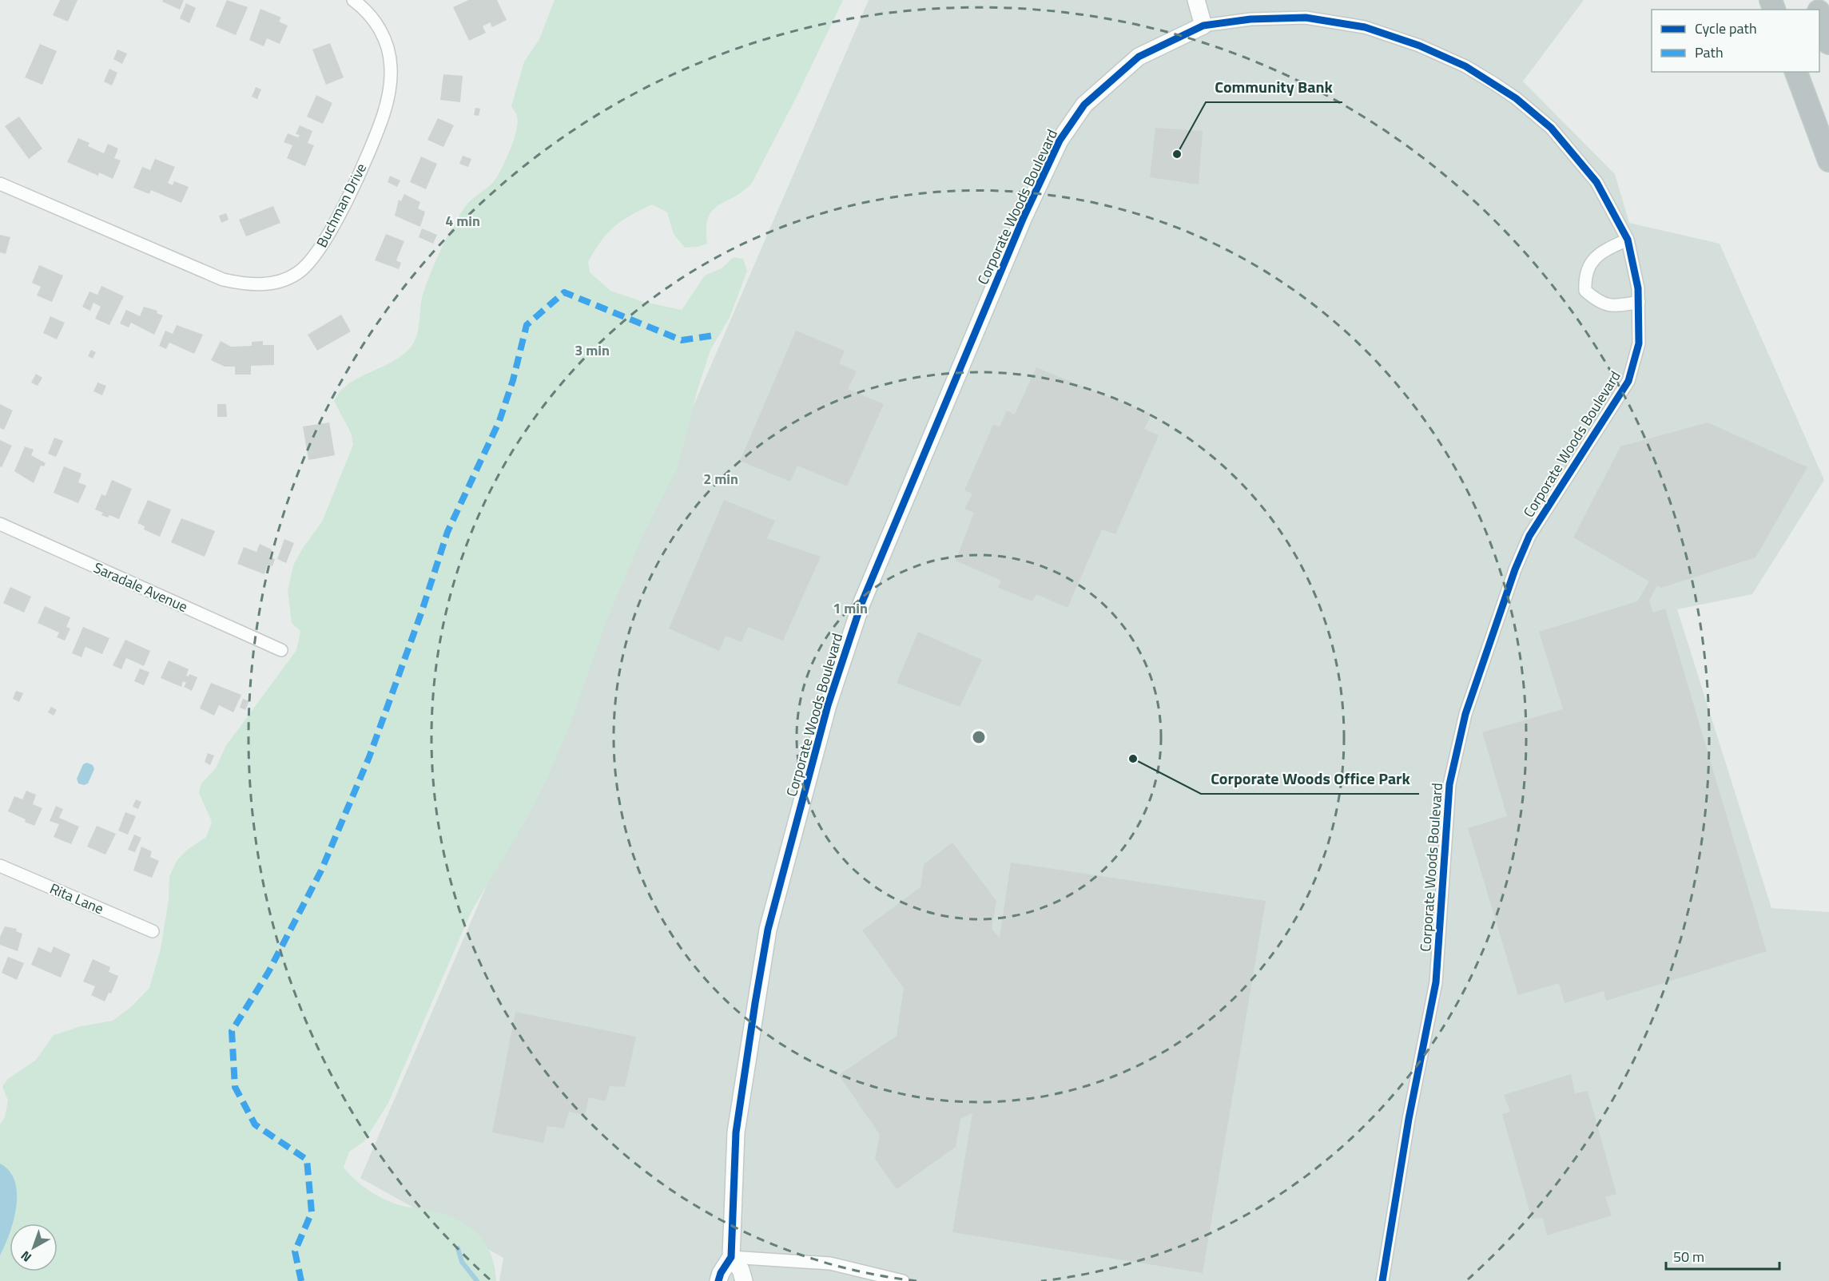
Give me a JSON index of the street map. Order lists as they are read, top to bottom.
{
  "streets": {
    "street": [
      "Buchman Drive",
      "Corporate Woods Boulevard",
      "Saradale Avenue",
      "Rita Lane"
    ]
  },
  "places": ["Community Bank", "Corporate Woods Office Park"],
  "legend": ["Cycle path", "Path"],
  "scale_bar": "50 m",
  "north": "bottom left",
  "rings": [
    "4 min",
    "3 min",
    "2 min",
    "1 min"
  ]
}
